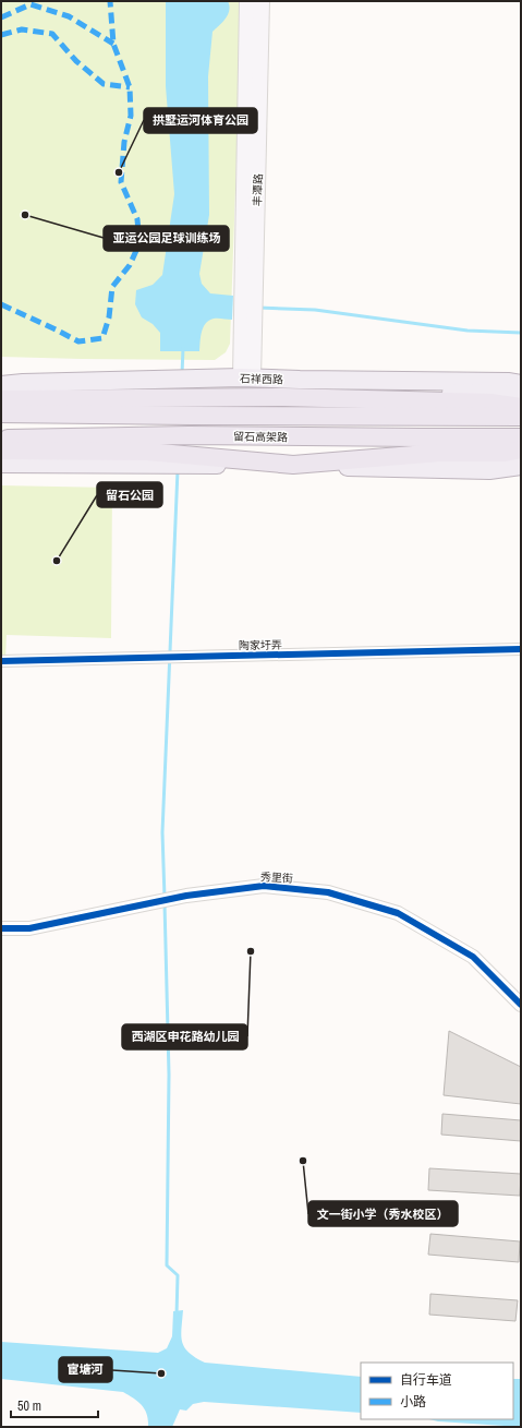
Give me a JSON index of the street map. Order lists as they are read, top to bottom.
{
  "streets": {
    "highway": ["留石高架路"],
    "main road": ["丰潭路", "石祥西路"],
    "street": ["陶家圩弄", "秀里街"]
  },
  "crossings": [
    ["丰潭路", "石祥西路"]
  ],
  "places": [
    "拱墅运河体育公园",
    "亚运公园足球训练场",
    "留石公园",
    "西湖区申花路幼儿园",
    "文一街小学（秀水校区）",
    "宦塘河"
  ],
  "legend": ["自行车道", "小路"],
  "scale_bar": "50 m"
}
